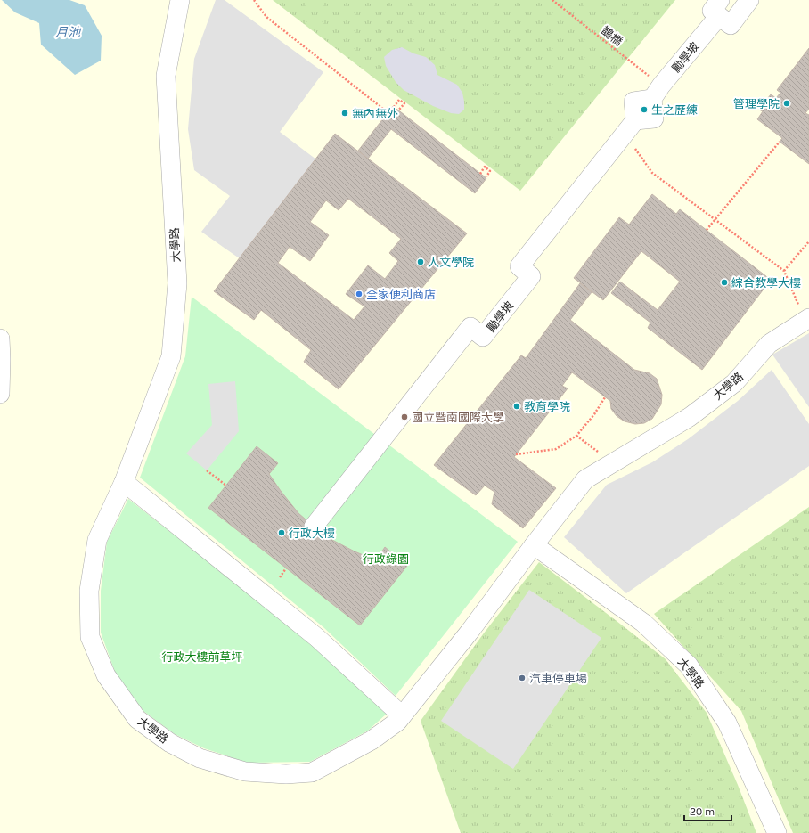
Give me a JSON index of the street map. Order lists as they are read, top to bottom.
{
  "streets": {
    "street": ["勵學坡", "大學路"],
    "path": ["鵲橋"]
  },
  "crossings": [
    ["鵲橋", "勵學坡"]
  ],
  "water": ["月池"],
  "parks": ["行政綠園", "行政大樓前草坪"],
  "places": [
    "管理學院",
    "生之歷練",
    "無內無外",
    "人文學院",
    "綜合教學大樓",
    "全家便利商店",
    "教育學院",
    "國立暨南國際大學",
    "行政大樓",
    "汽車停車場"
  ],
  "scale_bar": "20 m"
}
